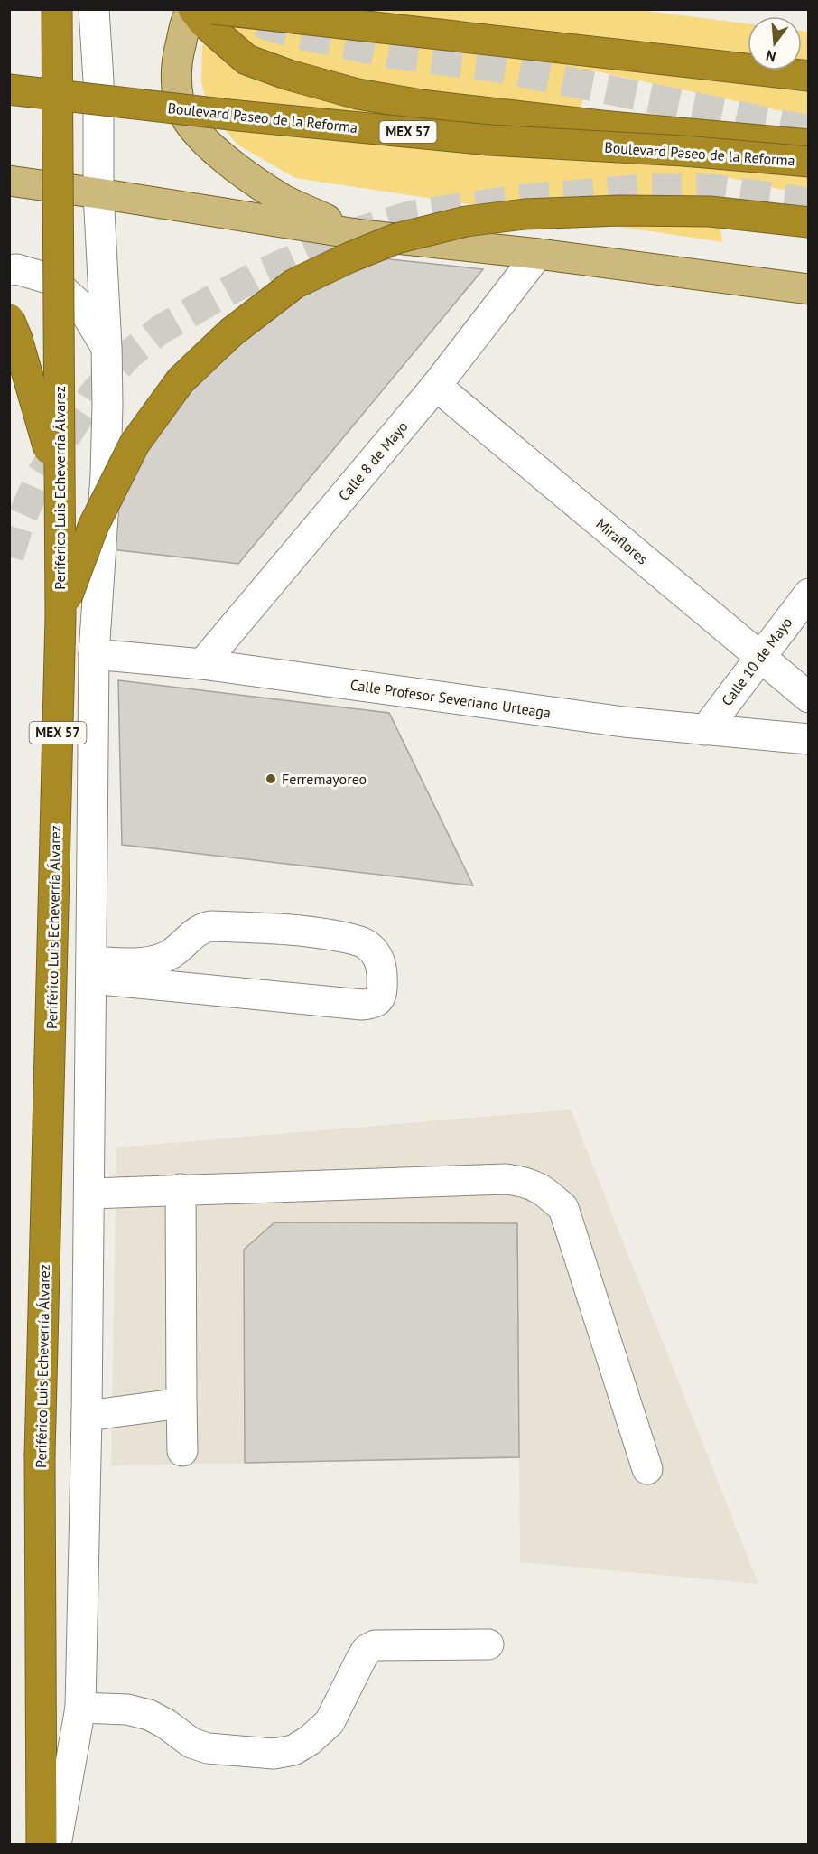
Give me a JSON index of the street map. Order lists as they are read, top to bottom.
{
  "streets": {
    "highway": ["Boulevard Paseo de la Reforma", "MEX 57", "Periférico Luis Echeverría Álvarez"],
    "street": [
      "Calle 8 de Mayo",
      "Miraflores",
      "Calle 10 de Mayo",
      "Calle Profesor Severiano Urteaga"
    ]
  },
  "crossings": [
    ["Calle 8 de Mayo", "Miraflores"],
    ["Calle 8 de Mayo", "Calle Profesor Severiano Urteaga"],
    ["Miraflores", "Calle 10 de Mayo"],
    ["Calle 10 de Mayo", "Calle Profesor Severiano Urteaga"]
  ],
  "places": ["Ferremayoreo"],
  "north": "bottom"
}
